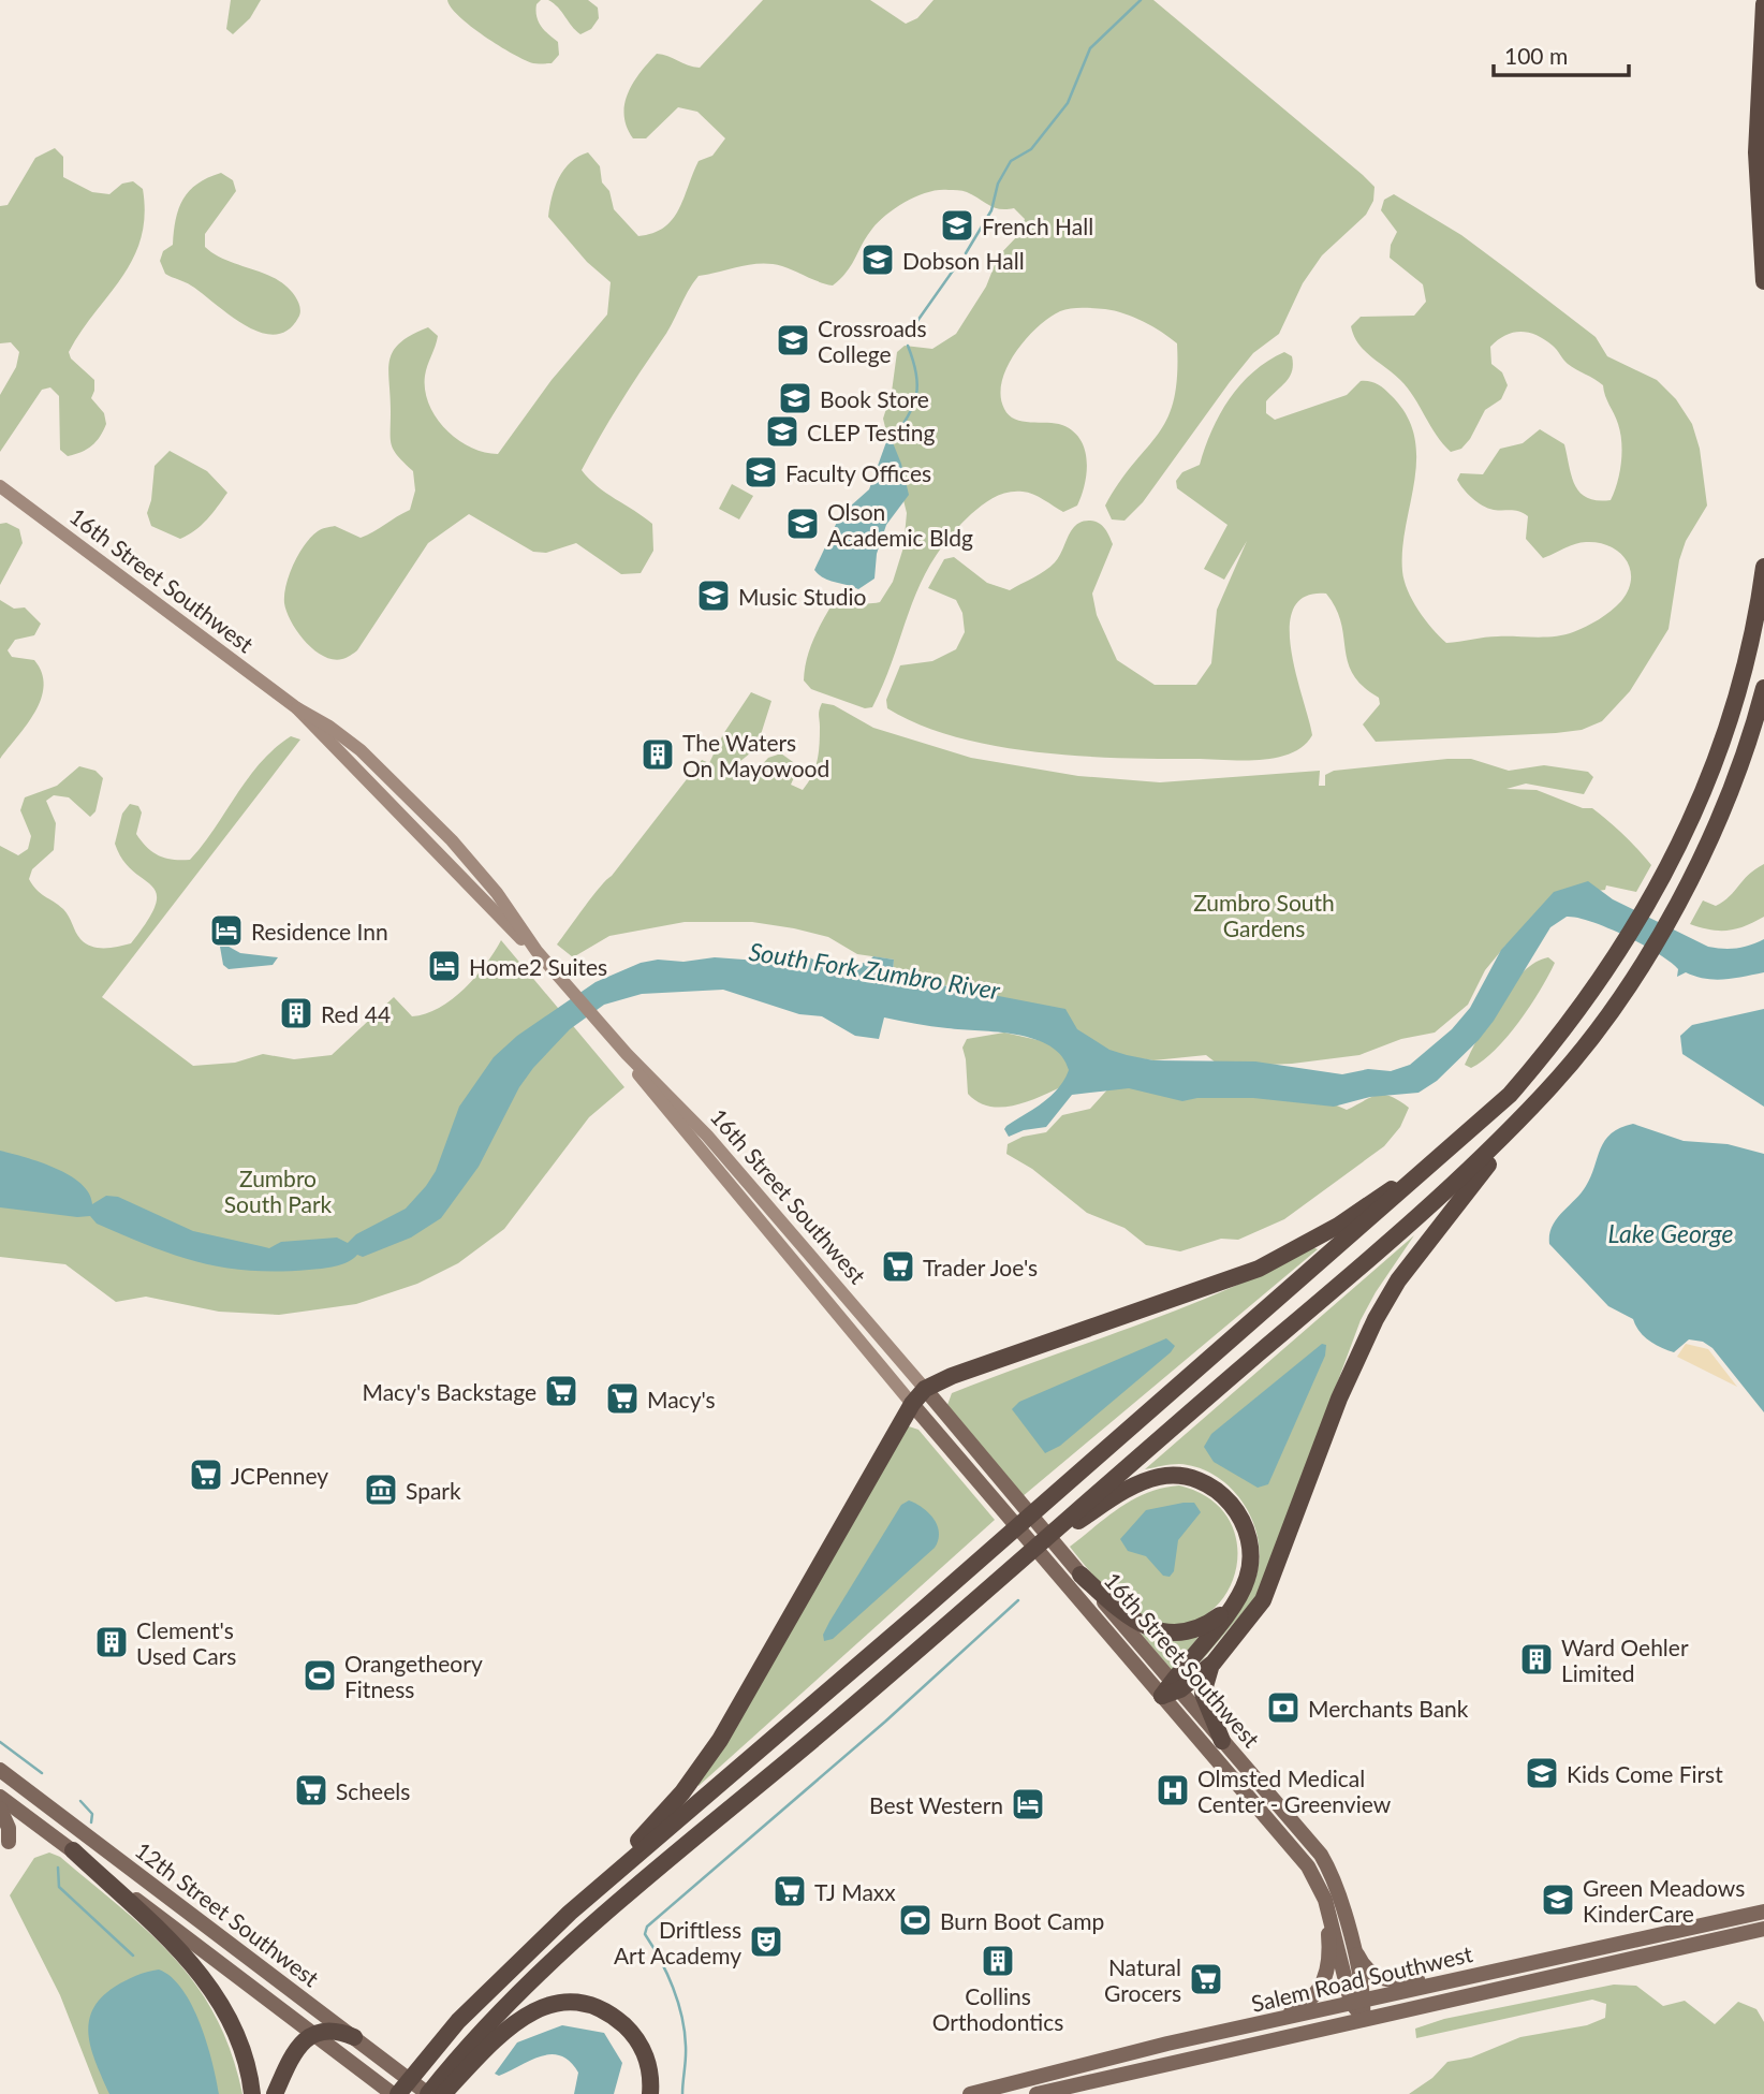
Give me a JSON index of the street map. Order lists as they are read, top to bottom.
{
  "streets": {
    "main road": ["16th Street Southwest", "12th Street Southwest", "Salem Road Southwest"]
  },
  "crossings": [
    ["16th Street Southwest", "Salem Road Southwest"]
  ],
  "water": ["South Fork Zumbro River", "Lake George"],
  "parks": ["Zumbro South Gardens", "Zumbro South Park"],
  "places": {
    "school or university": [
      "French Hall",
      "Dobson Hall",
      "Crossroads College",
      "Book Store",
      "CLEP Testing",
      "Faculty Offices",
      "Olson Academic Bldg",
      "Music Studio",
      "Kids Come First",
      "Green Meadows KinderCare"
    ],
    "building": [
      "The Waters On Mayowood",
      "Red 44",
      "Clement's Used Cars",
      "Ward Oehler Limited",
      "Collins Orthodontics"
    ],
    "hotel": ["Residence Inn", "Home2 Suites", "Best Western"],
    "supermarket": [
      "Trader Joe's",
      "Macy's Backstage",
      "Macy's",
      "JCPenney",
      "Scheels",
      "TJ Maxx",
      "Natural Grocers"
    ],
    "museum": ["Spark"],
    "sports": ["Orangetheory Fitness", "Burn Boot Camp"],
    "bank": ["Merchants Bank"],
    "hospital": ["Olmsted Medical Center - Greenview"],
    "theatre": ["Driftless Art Academy"]
  },
  "scale_bar": "100 m"
}
